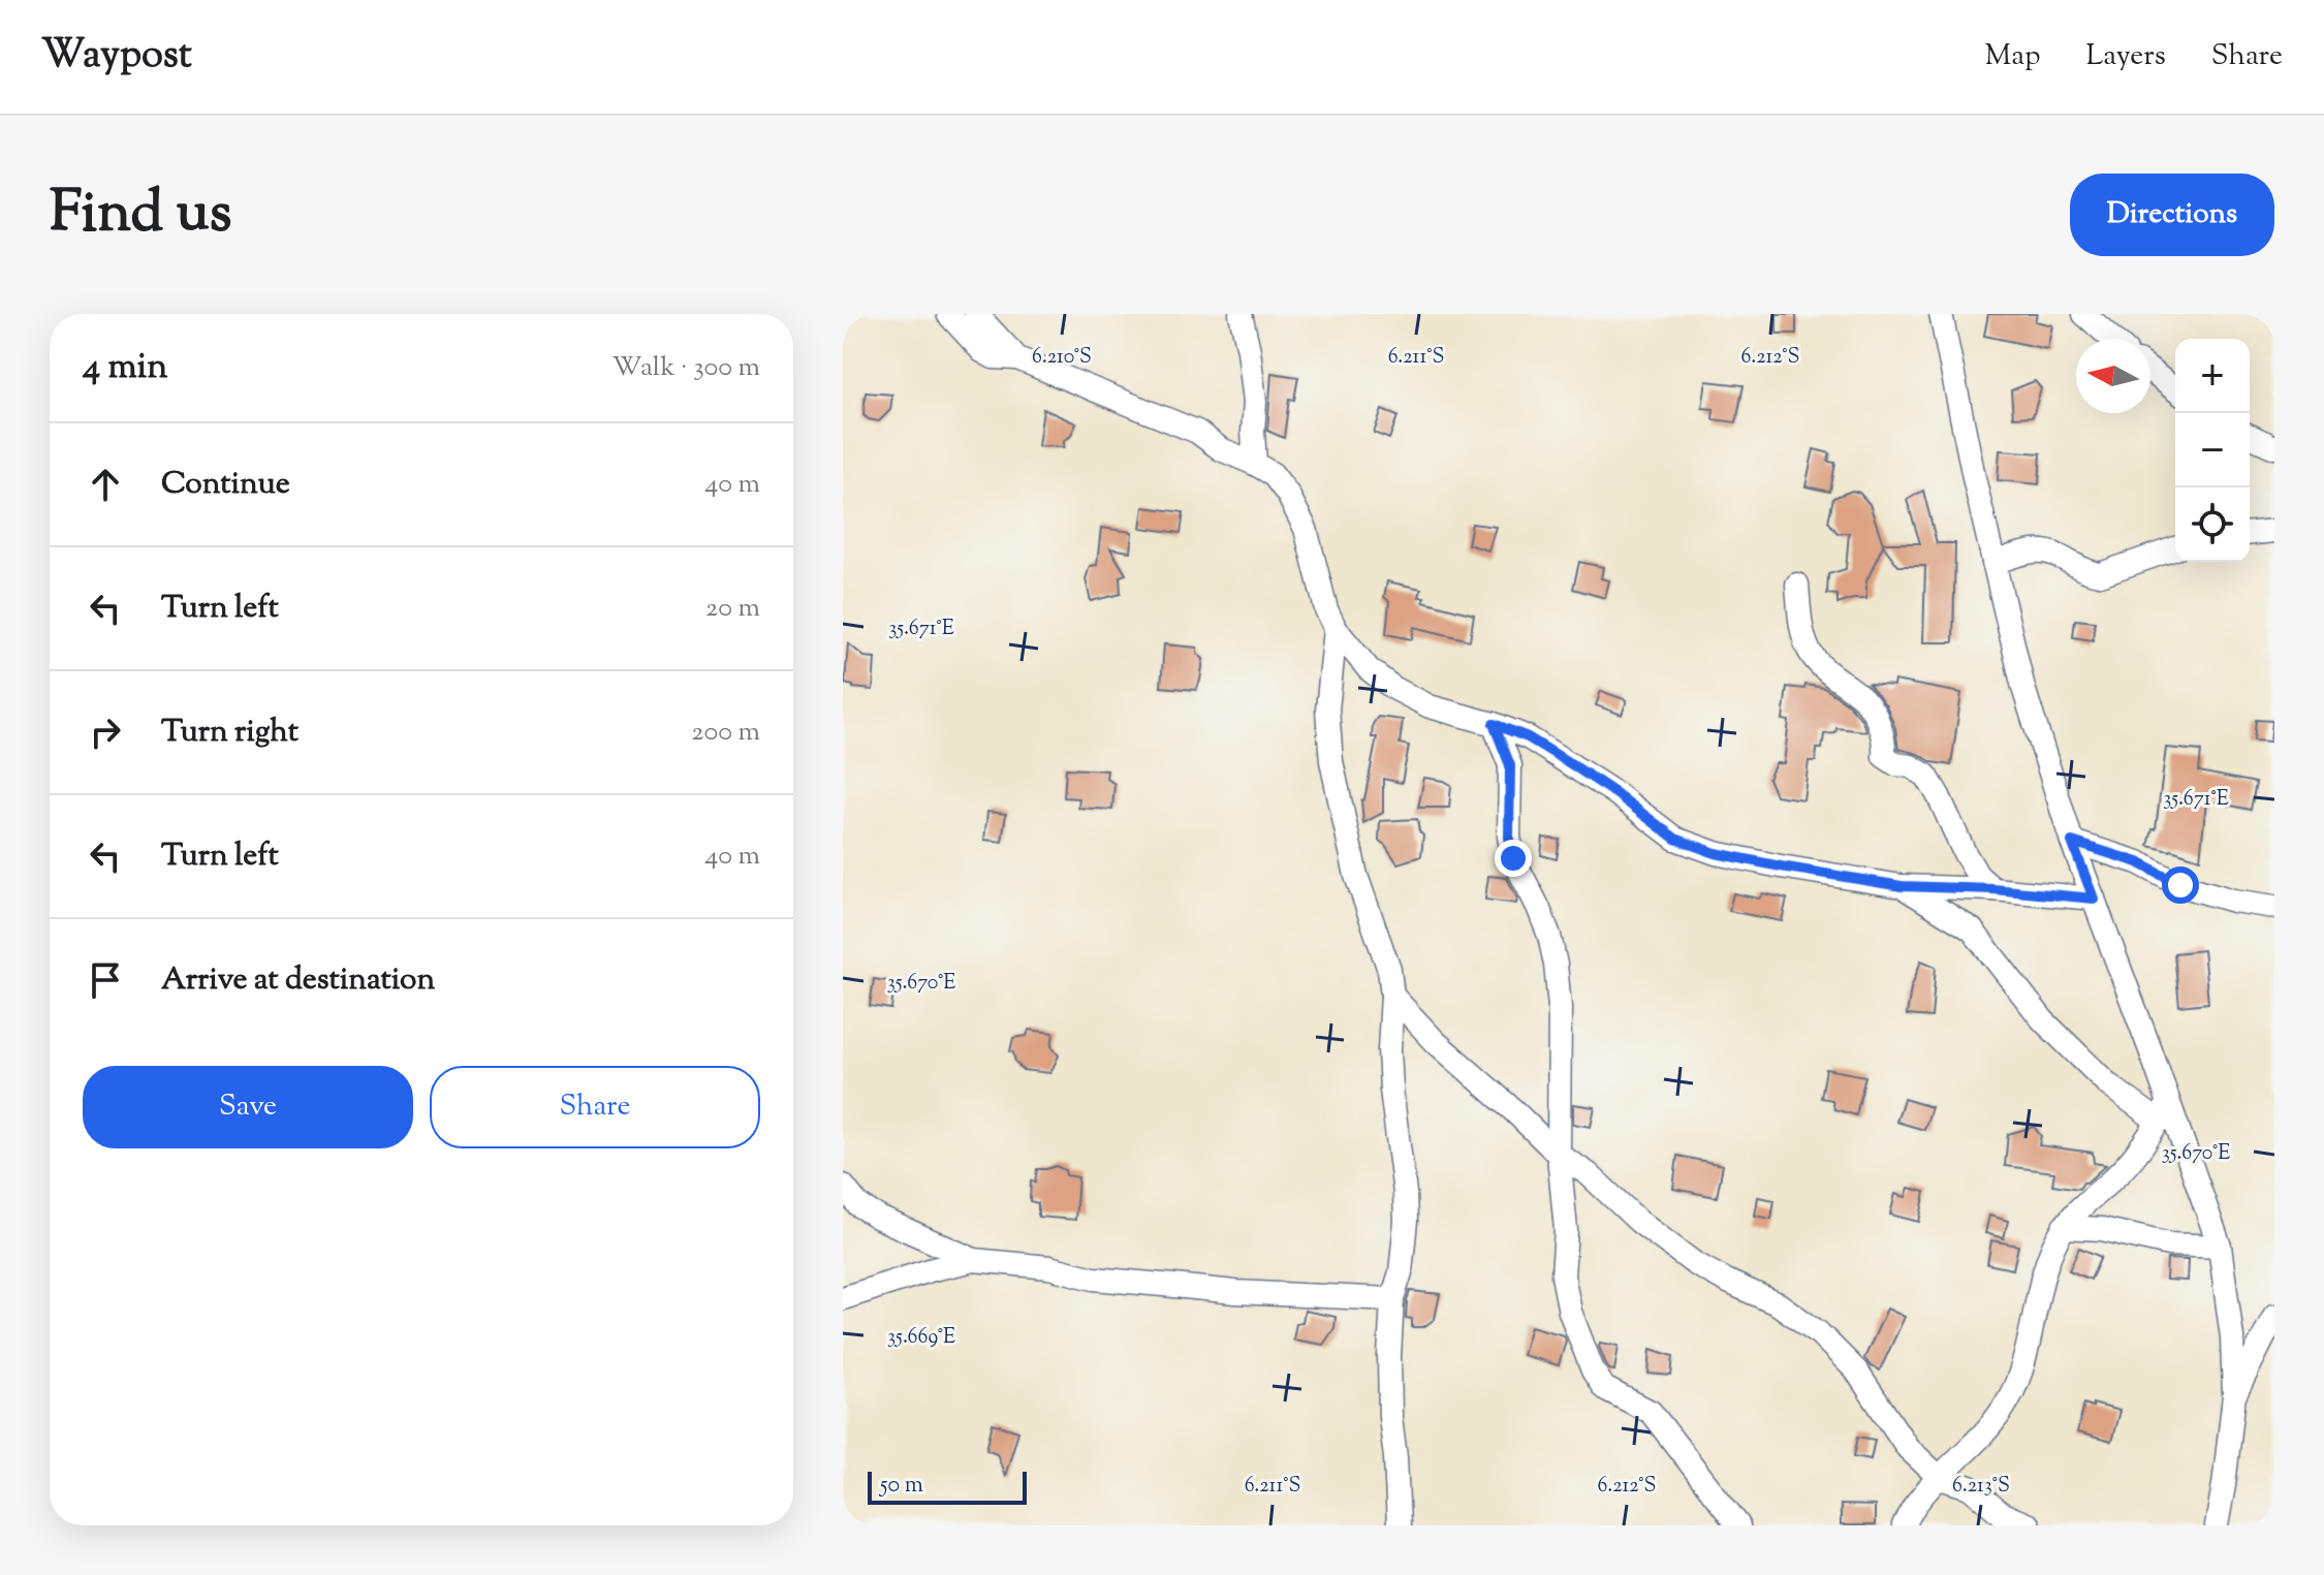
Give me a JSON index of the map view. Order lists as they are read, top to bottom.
{
  "scale_bar": "50 m",
  "north": "left",
  "page": {
    "header": "Waypost",
    "nav": ["Map", "Layers", "Share"],
    "title": "Find us",
    "buttons": [
      "Directions",
      ["Save", "Share"]
    ],
    "heading": ["4 min", "Walk · 300 m"],
    "map_buttons": ["+", "−"],
    "list": [
      ["Continue", "40 m"],
      ["Turn left", "20 m"],
      ["Turn right", "200 m"],
      ["Turn left", "40 m"],
      "Arrive at destination"
    ],
    "scale": "50 m"
  },
  "coordinates": [
    "6.210°S",
    "6.211°S",
    "6.212°S",
    "35.671°E",
    "35.670°E",
    "35.669°E",
    "6.213°S"
  ]
}
